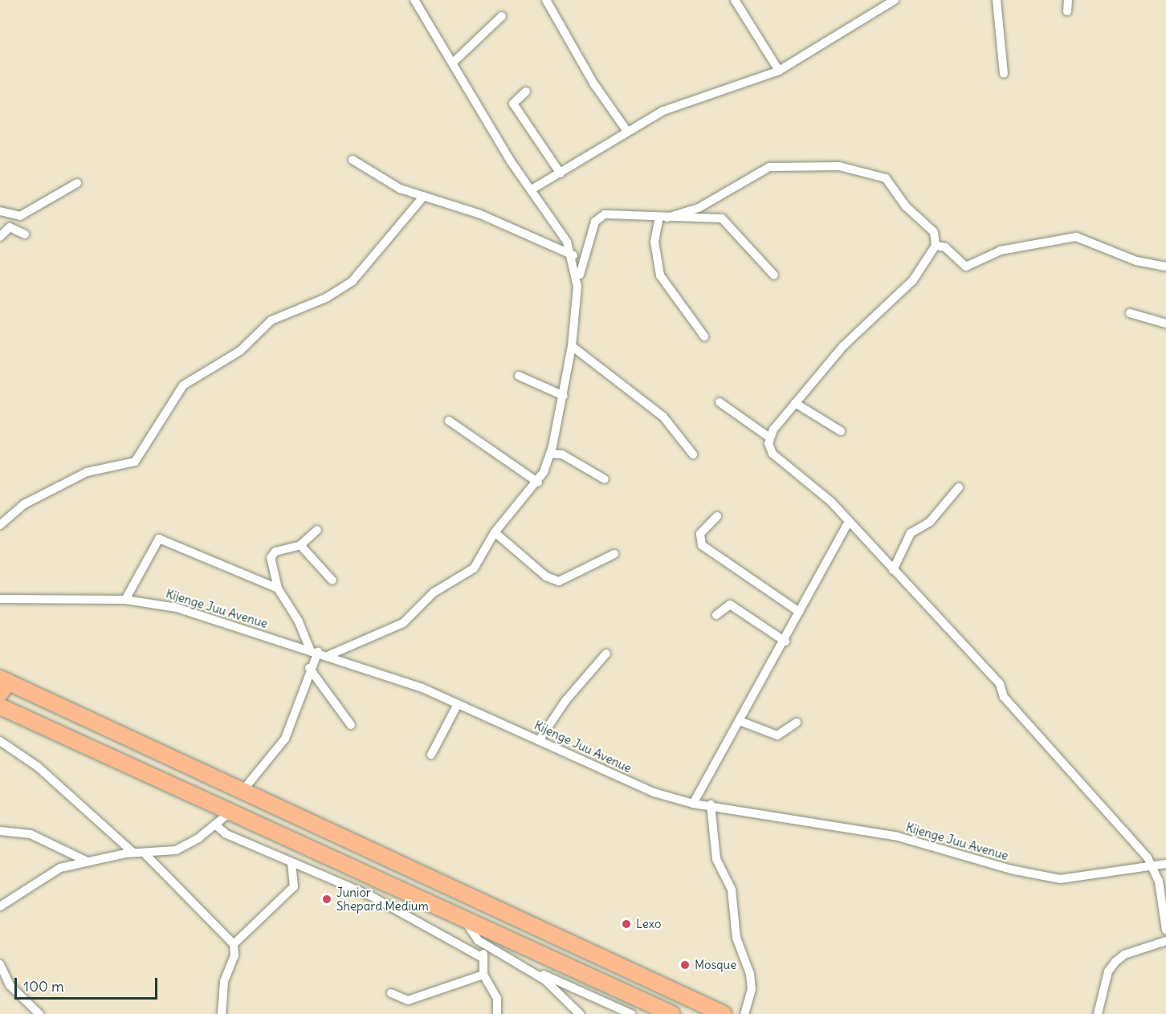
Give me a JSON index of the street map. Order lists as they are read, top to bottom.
{
  "streets": {
    "street": ["Kijenge Juu Avenue"]
  },
  "places": ["Junior Shepard Medium", "Lexo", "Mosque"],
  "scale_bar": "100 m"
}
